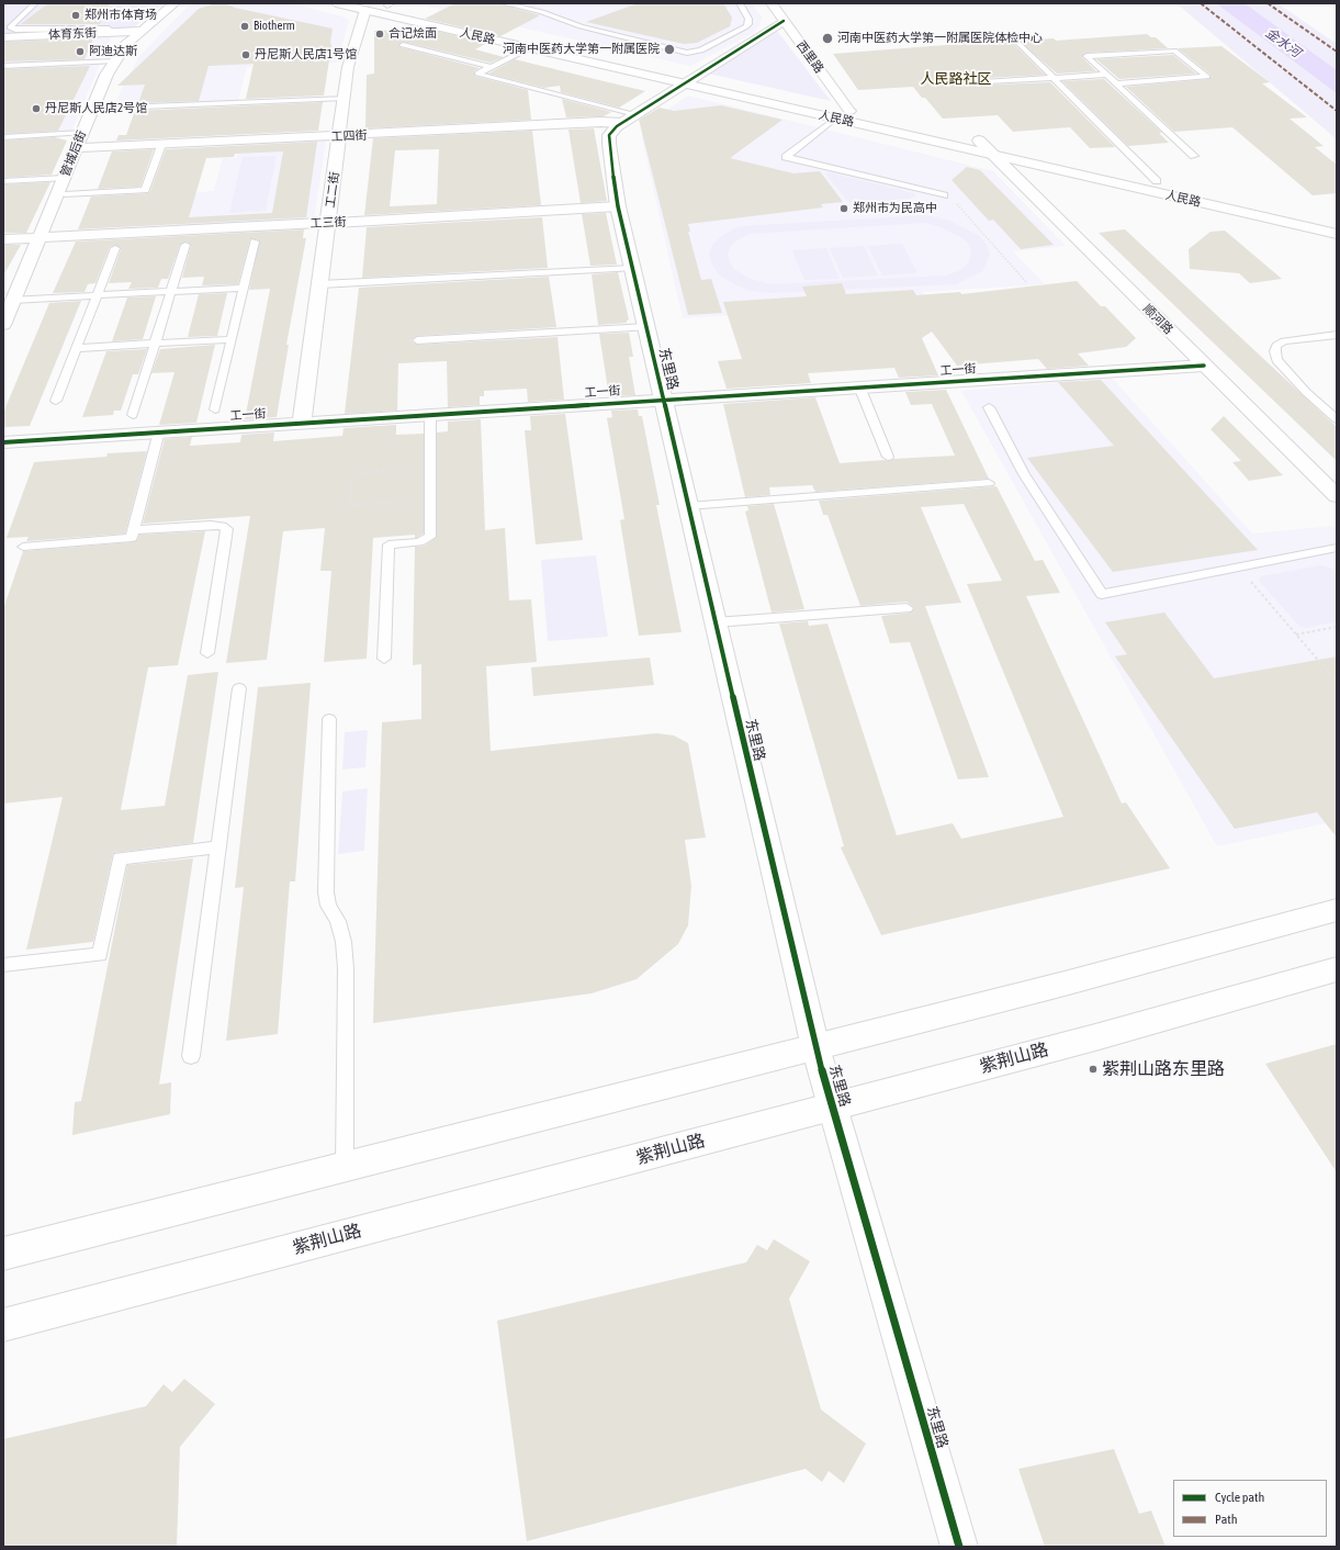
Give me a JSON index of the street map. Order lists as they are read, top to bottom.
{
  "streets": {
    "street": [
      "体育东街",
      "人民路",
      "西里路",
      "工四街",
      "管城后街",
      "工二街",
      "工三街",
      "顺河路",
      "东里路",
      "工一街",
      "紫荆山路"
    ]
  },
  "crossings": [
    ["体育东街", "管城后街"],
    ["人民路", "西里路"],
    ["人民路", "工二街"],
    ["人民路", "顺河路"],
    ["人民路", "东里路"],
    ["西里路", "东里路"],
    ["工四街", "管城后街"],
    ["工四街", "工二街"],
    ["工四街", "东里路"],
    ["管城后街", "工三街"],
    ["工二街", "工三街"],
    ["工二街", "工一街"],
    ["工三街", "东里路"],
    ["顺河路", "工一街"],
    ["东里路", "工一街"],
    ["东里路", "紫荆山路"]
  ],
  "districts": ["人民路社区"],
  "water": ["金水河"],
  "places": [
    "郑州市体育场",
    "Biotherm",
    "合记烩面",
    "河南中医药大学第一附属医院体检中心",
    "河南中医药大学第一附属医院",
    "阿迪达斯",
    "丹尼斯人民店1号馆",
    "丹尼斯人民店2号馆",
    "郑州市为民高中",
    "紫荆山路东里路"
  ],
  "legend": ["Cycle path", "Path"]
}
